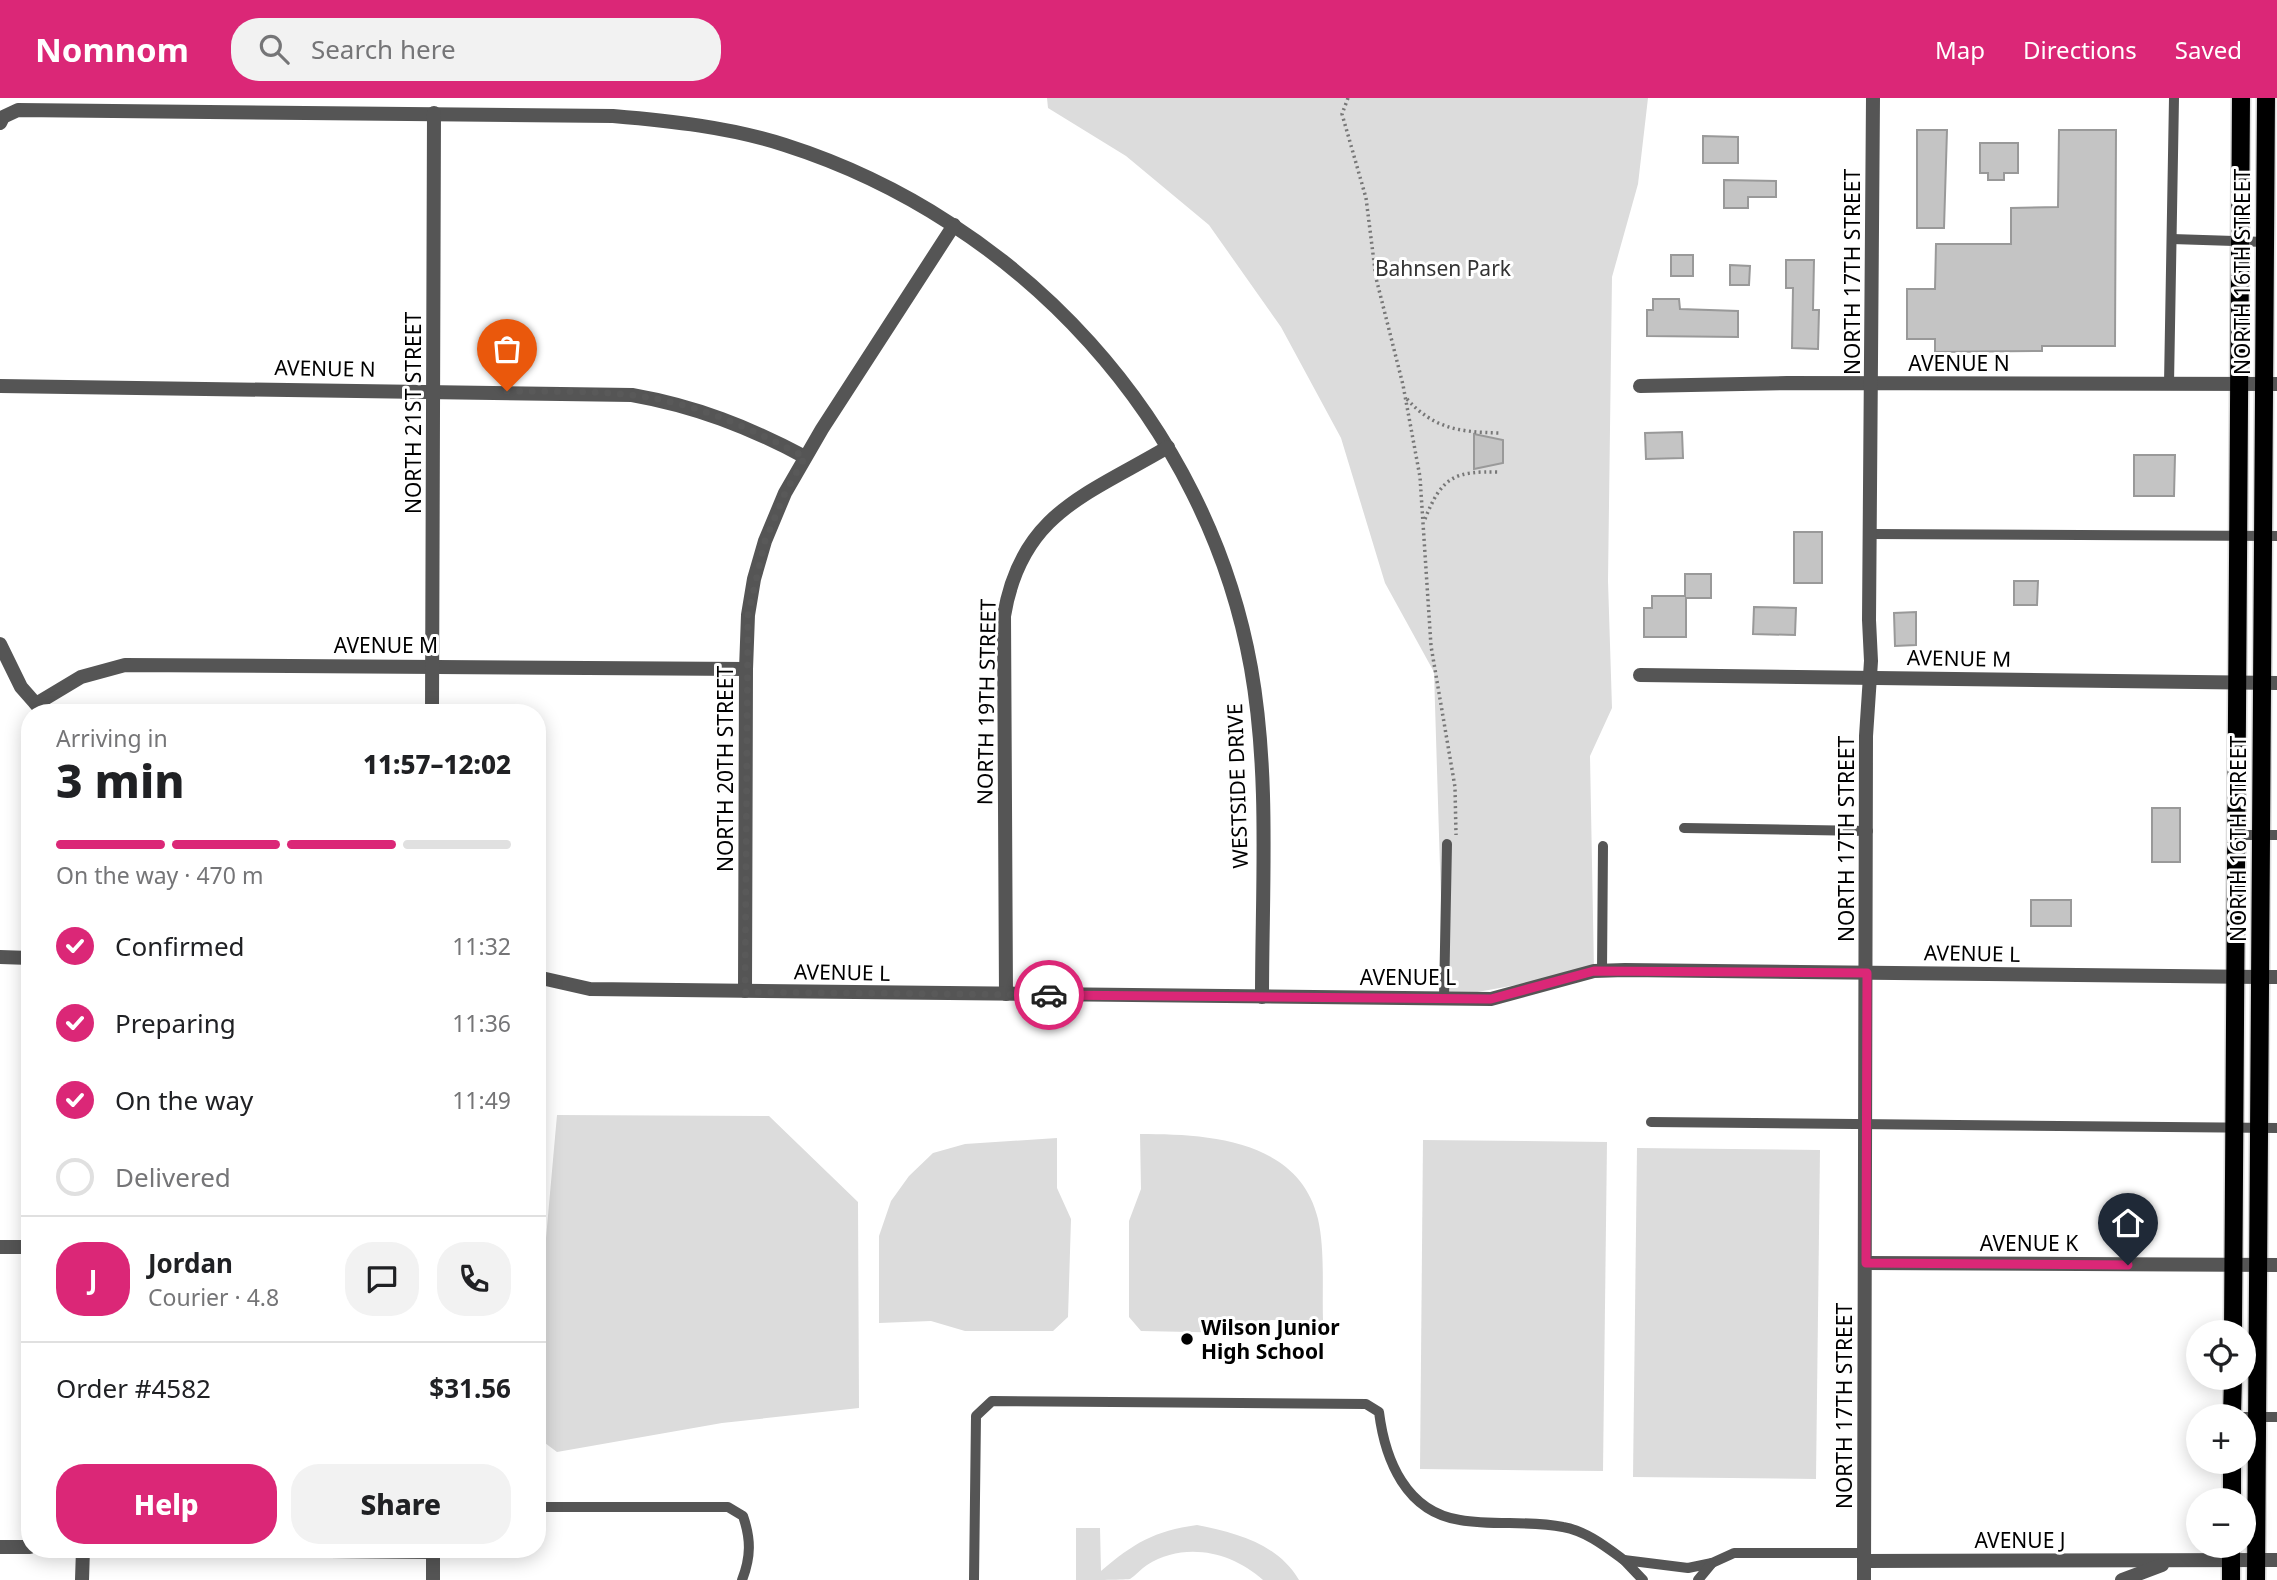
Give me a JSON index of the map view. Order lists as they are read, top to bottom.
{
  "streets": {
    "main road": ["NORTH 16TH STREET"],
    "street": [
      "NORTH 17TH STREET",
      "AVENUE N",
      "NORTH 21ST STREET",
      "AVENUE M",
      "NORTH 19TH STREET",
      "NORTH 20TH STREET",
      "WESTSIDE DRIVE",
      "AVENUE L",
      "AVENUE K",
      "AVENUE J"
    ]
  },
  "crossings": [
    ["NORTH 17TH STREET", "AVENUE N"],
    ["NORTH 17TH STREET", "AVENUE M"],
    ["NORTH 17TH STREET", "AVENUE L"],
    ["NORTH 17TH STREET", "AVENUE K"],
    ["NORTH 17TH STREET", "AVENUE J"],
    ["NORTH 16TH STREET", "AVENUE N"],
    ["NORTH 16TH STREET", "AVENUE M"],
    ["NORTH 16TH STREET", "AVENUE L"],
    ["NORTH 16TH STREET", "AVENUE K"],
    ["NORTH 16TH STREET", "AVENUE J"],
    ["AVENUE N", "NORTH 21ST STREET"],
    ["AVENUE N", "NORTH 20TH STREET"],
    ["NORTH 21ST STREET", "AVENUE M"],
    ["NORTH 21ST STREET", "WESTSIDE DRIVE"],
    ["AVENUE M", "NORTH 20TH STREET"],
    ["NORTH 19TH STREET", "WESTSIDE DRIVE"],
    ["NORTH 19TH STREET", "AVENUE L"],
    ["NORTH 20TH STREET", "WESTSIDE DRIVE"],
    ["NORTH 20TH STREET", "AVENUE L"],
    ["WESTSIDE DRIVE", "AVENUE L"]
  ],
  "parks": ["Bahnsen Park"],
  "places": ["Wilson Junior High School"],
  "page": {
    "header": "Nomnom",
    "search": "Search here",
    "nav": ["Map", "Directions", "Saved"],
    "heading": ["3 min", "Arriving in", "11:57–12:02"],
    "panel": [
      "Jordan",
      "Courier · 4.8",
      "Order #4582",
      "$31.56"
    ],
    "bar": "On the way · 470 m",
    "list": [
      ["Confirmed", "11:32"],
      ["Preparing", "11:36"],
      ["On the way", "11:49"],
      "Delivered"
    ],
    "round": "J",
    "map_buttons": ["+", "−"],
    "buttons": ["Help", "Share"]
  }
}
